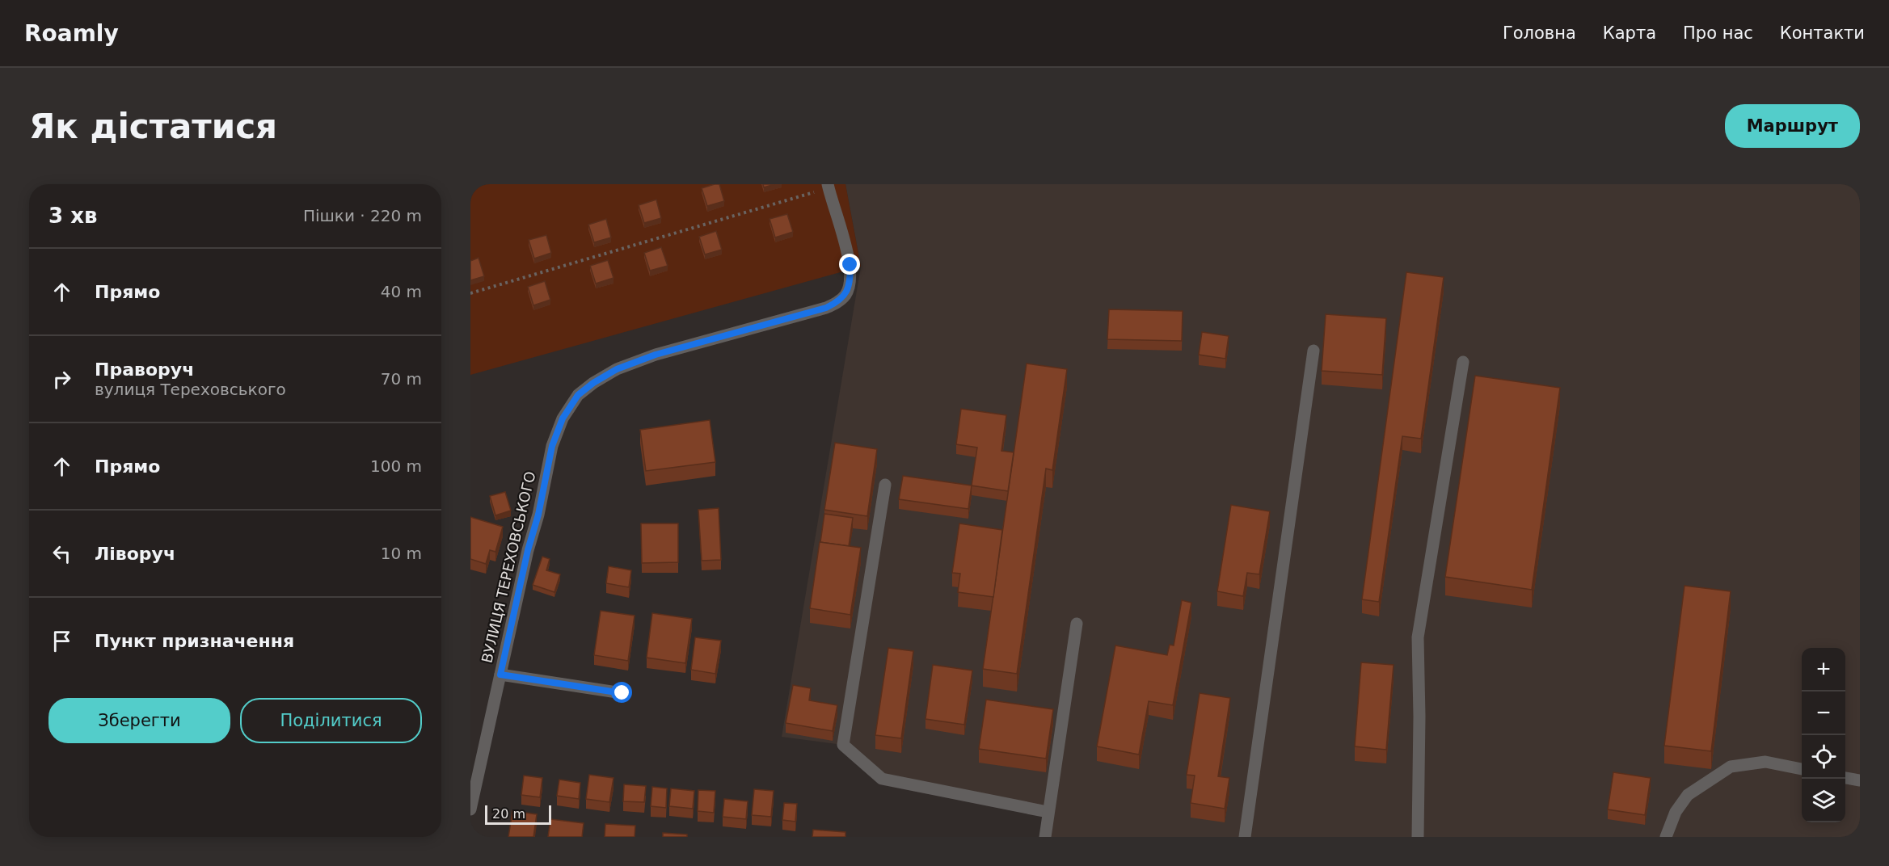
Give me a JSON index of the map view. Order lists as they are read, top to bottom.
{
  "streets": {
    "street": ["ВУЛИЦЯ ТЕРЕХОВСЬКОГО"]
  },
  "scale_bar": "20 m",
  "page": {
    "header": "Roamly",
    "nav": [
      "Головна",
      "Карта",
      "Про нас",
      "Контакти"
    ],
    "buttons": [
      "Маршрут",
      ["Зберегти", "Поділитися"]
    ],
    "title": "Як дістатися",
    "heading": ["3 хв", "Пішки · 220 m"],
    "list": [
      ["Прямо", "40 m"],
      ["Праворуч", "вулиця Тереховського", "70 m"],
      ["Прямо", "100 m"],
      ["Ліворуч", "10 m"],
      "Пункт призначення"
    ],
    "map_buttons": ["+", "−"],
    "scale": "20 m"
  }
}
